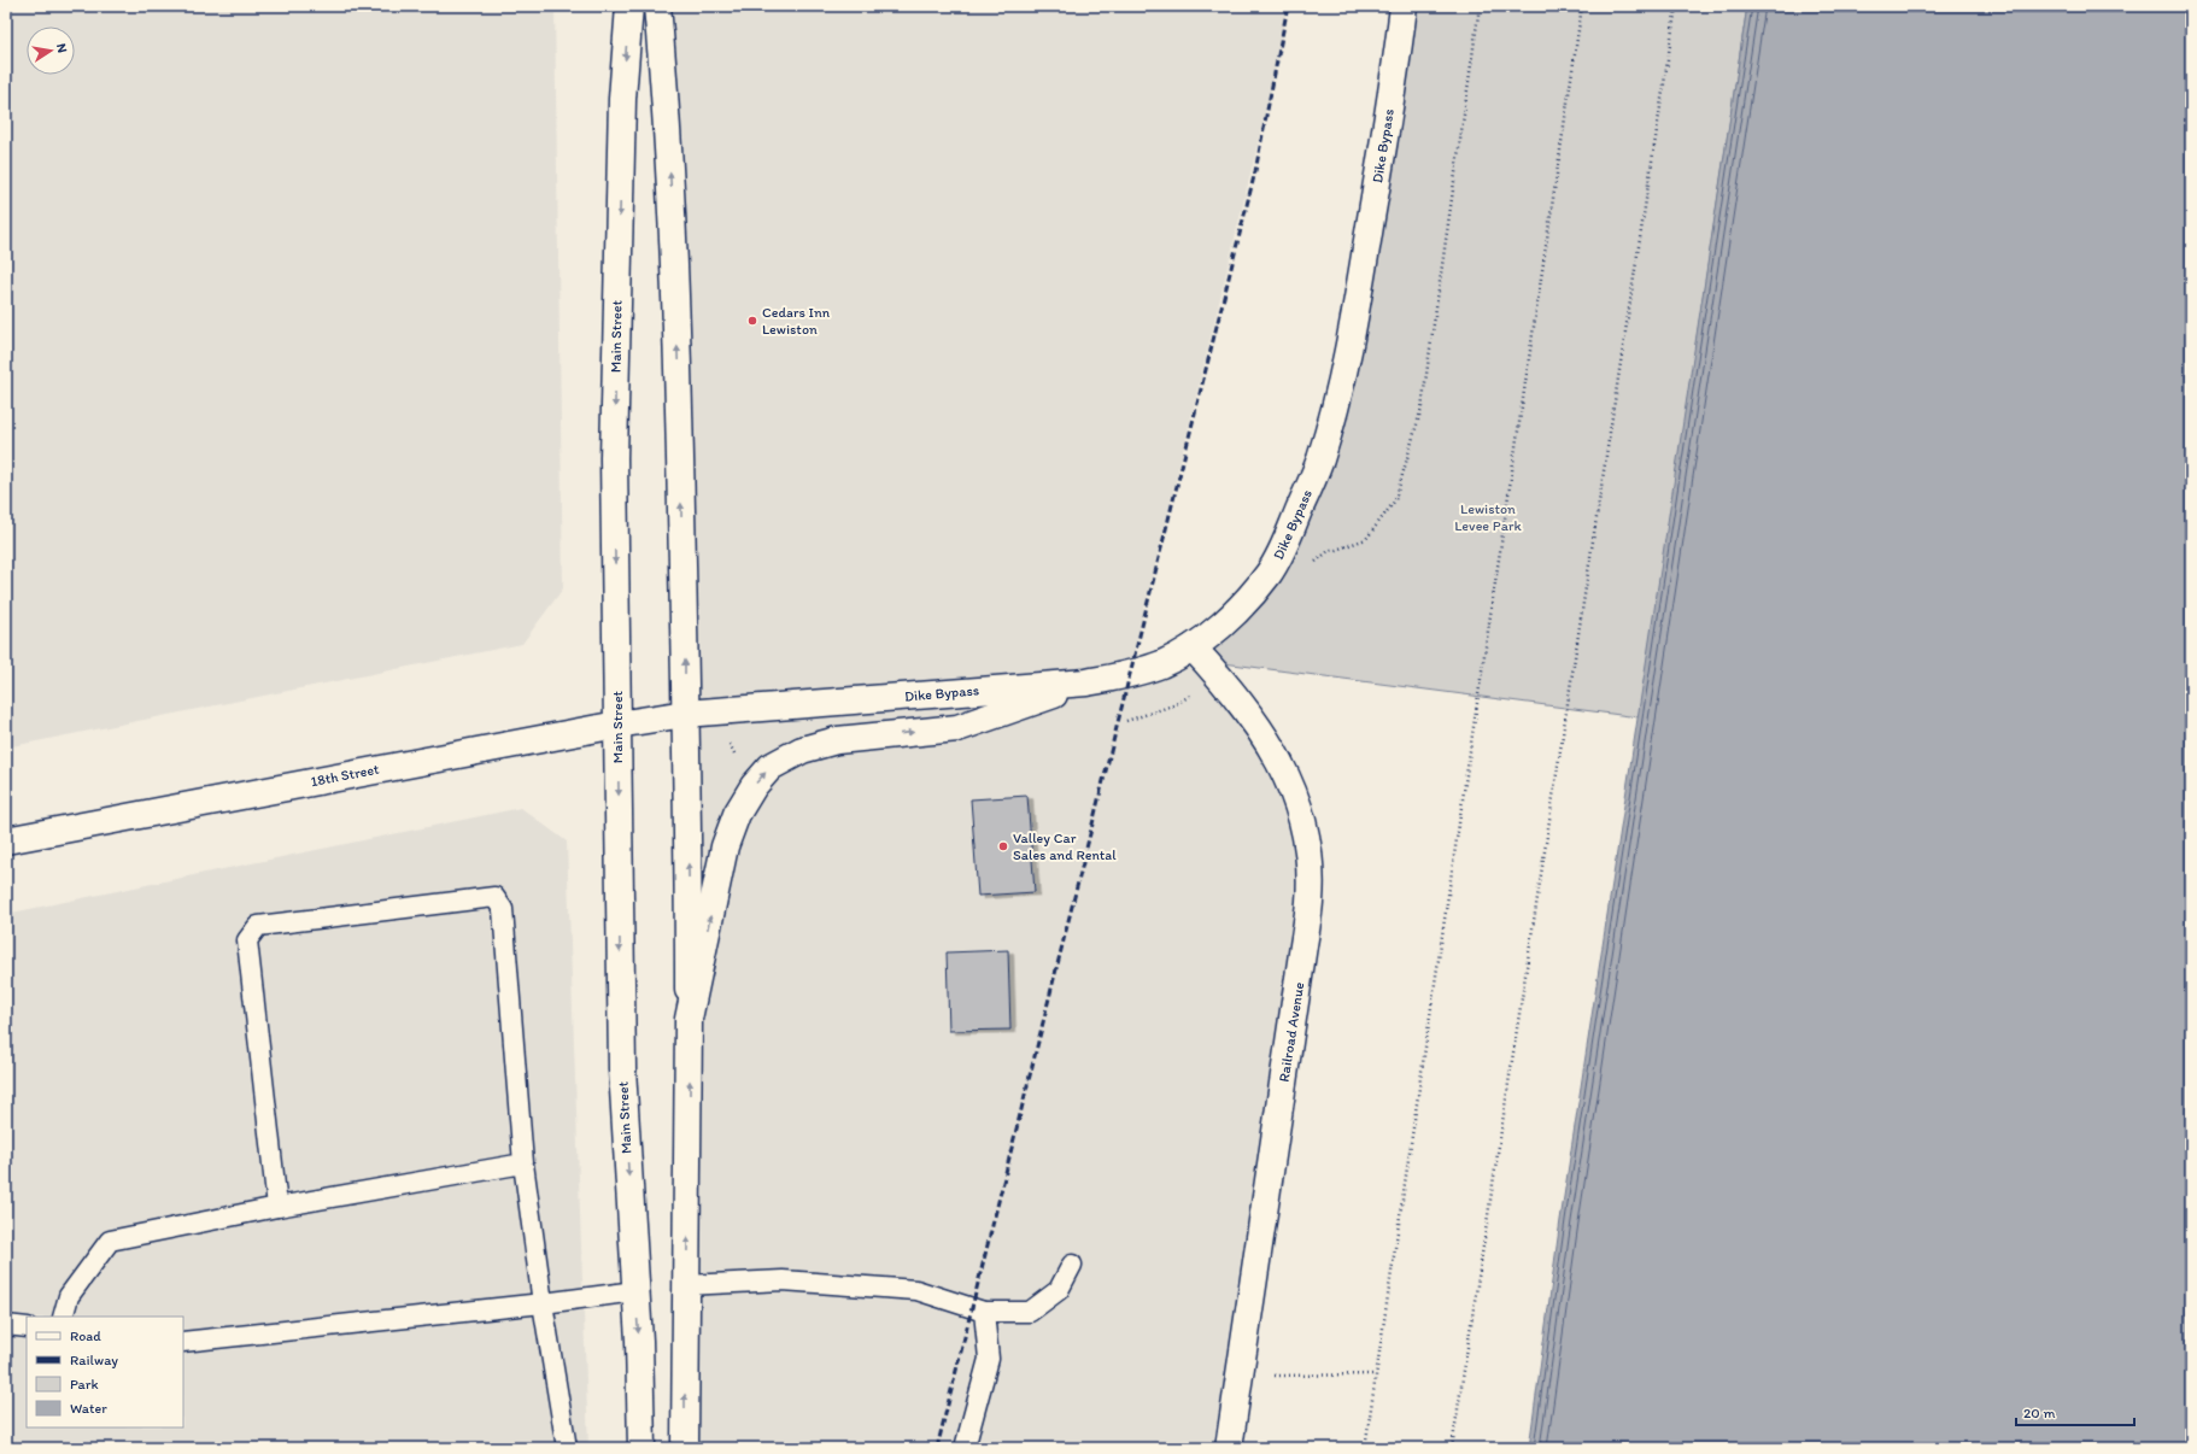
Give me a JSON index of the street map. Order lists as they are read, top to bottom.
{
  "streets": {
    "main road": [
      "Dike Bypass",
      "Main Street",
      "18th Street",
      "Railroad Avenue"
    ]
  },
  "crossings": [
    ["Dike Bypass", "18th Street"],
    ["Dike Bypass", "Railroad Avenue"],
    ["Main Street", "18th Street"]
  ],
  "parks": ["Lewiston Levee Park"],
  "places": ["Cedars Inn Lewiston", "Valley Car Sales and Rental"],
  "legend": [
    "Road",
    "Railway",
    "Park",
    "Water"
  ],
  "scale_bar": "20 m",
  "north": "right"
}
